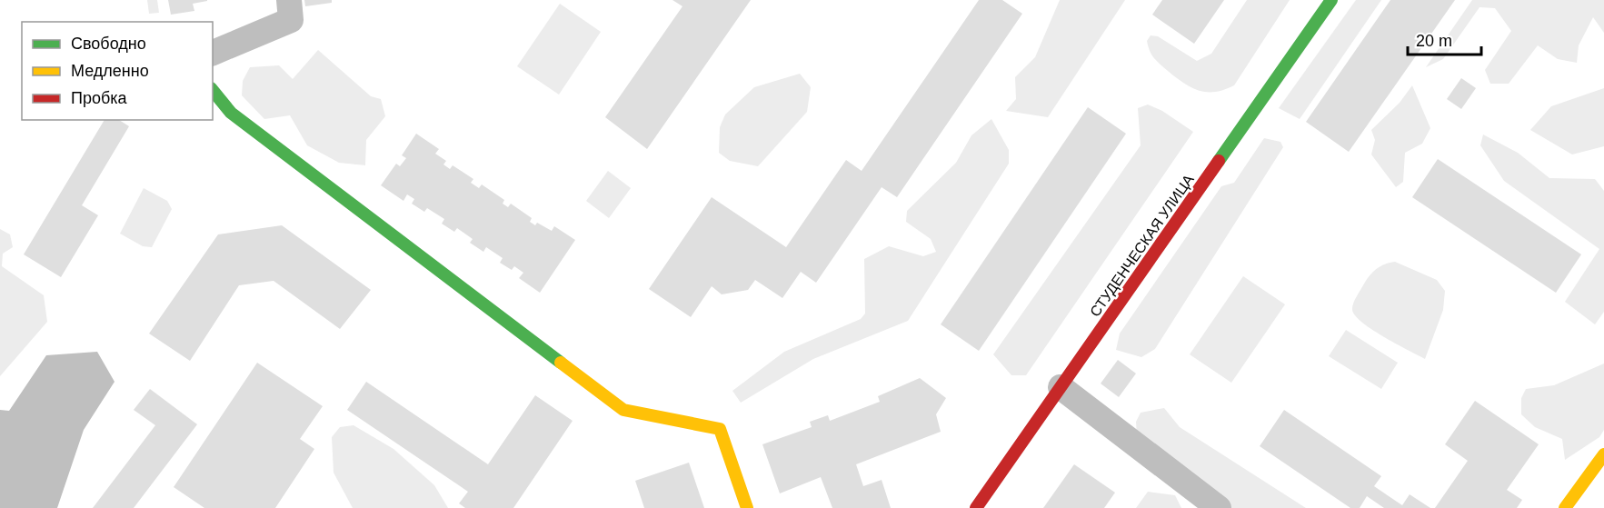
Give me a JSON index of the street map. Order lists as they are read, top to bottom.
{
  "streets": {
    "street": ["СТУДЕНЧЕСКАЯ УЛИЦА"]
  },
  "legend": ["Свободно", "Медленно", "Пробка"],
  "scale_bar": "20 m"
}
